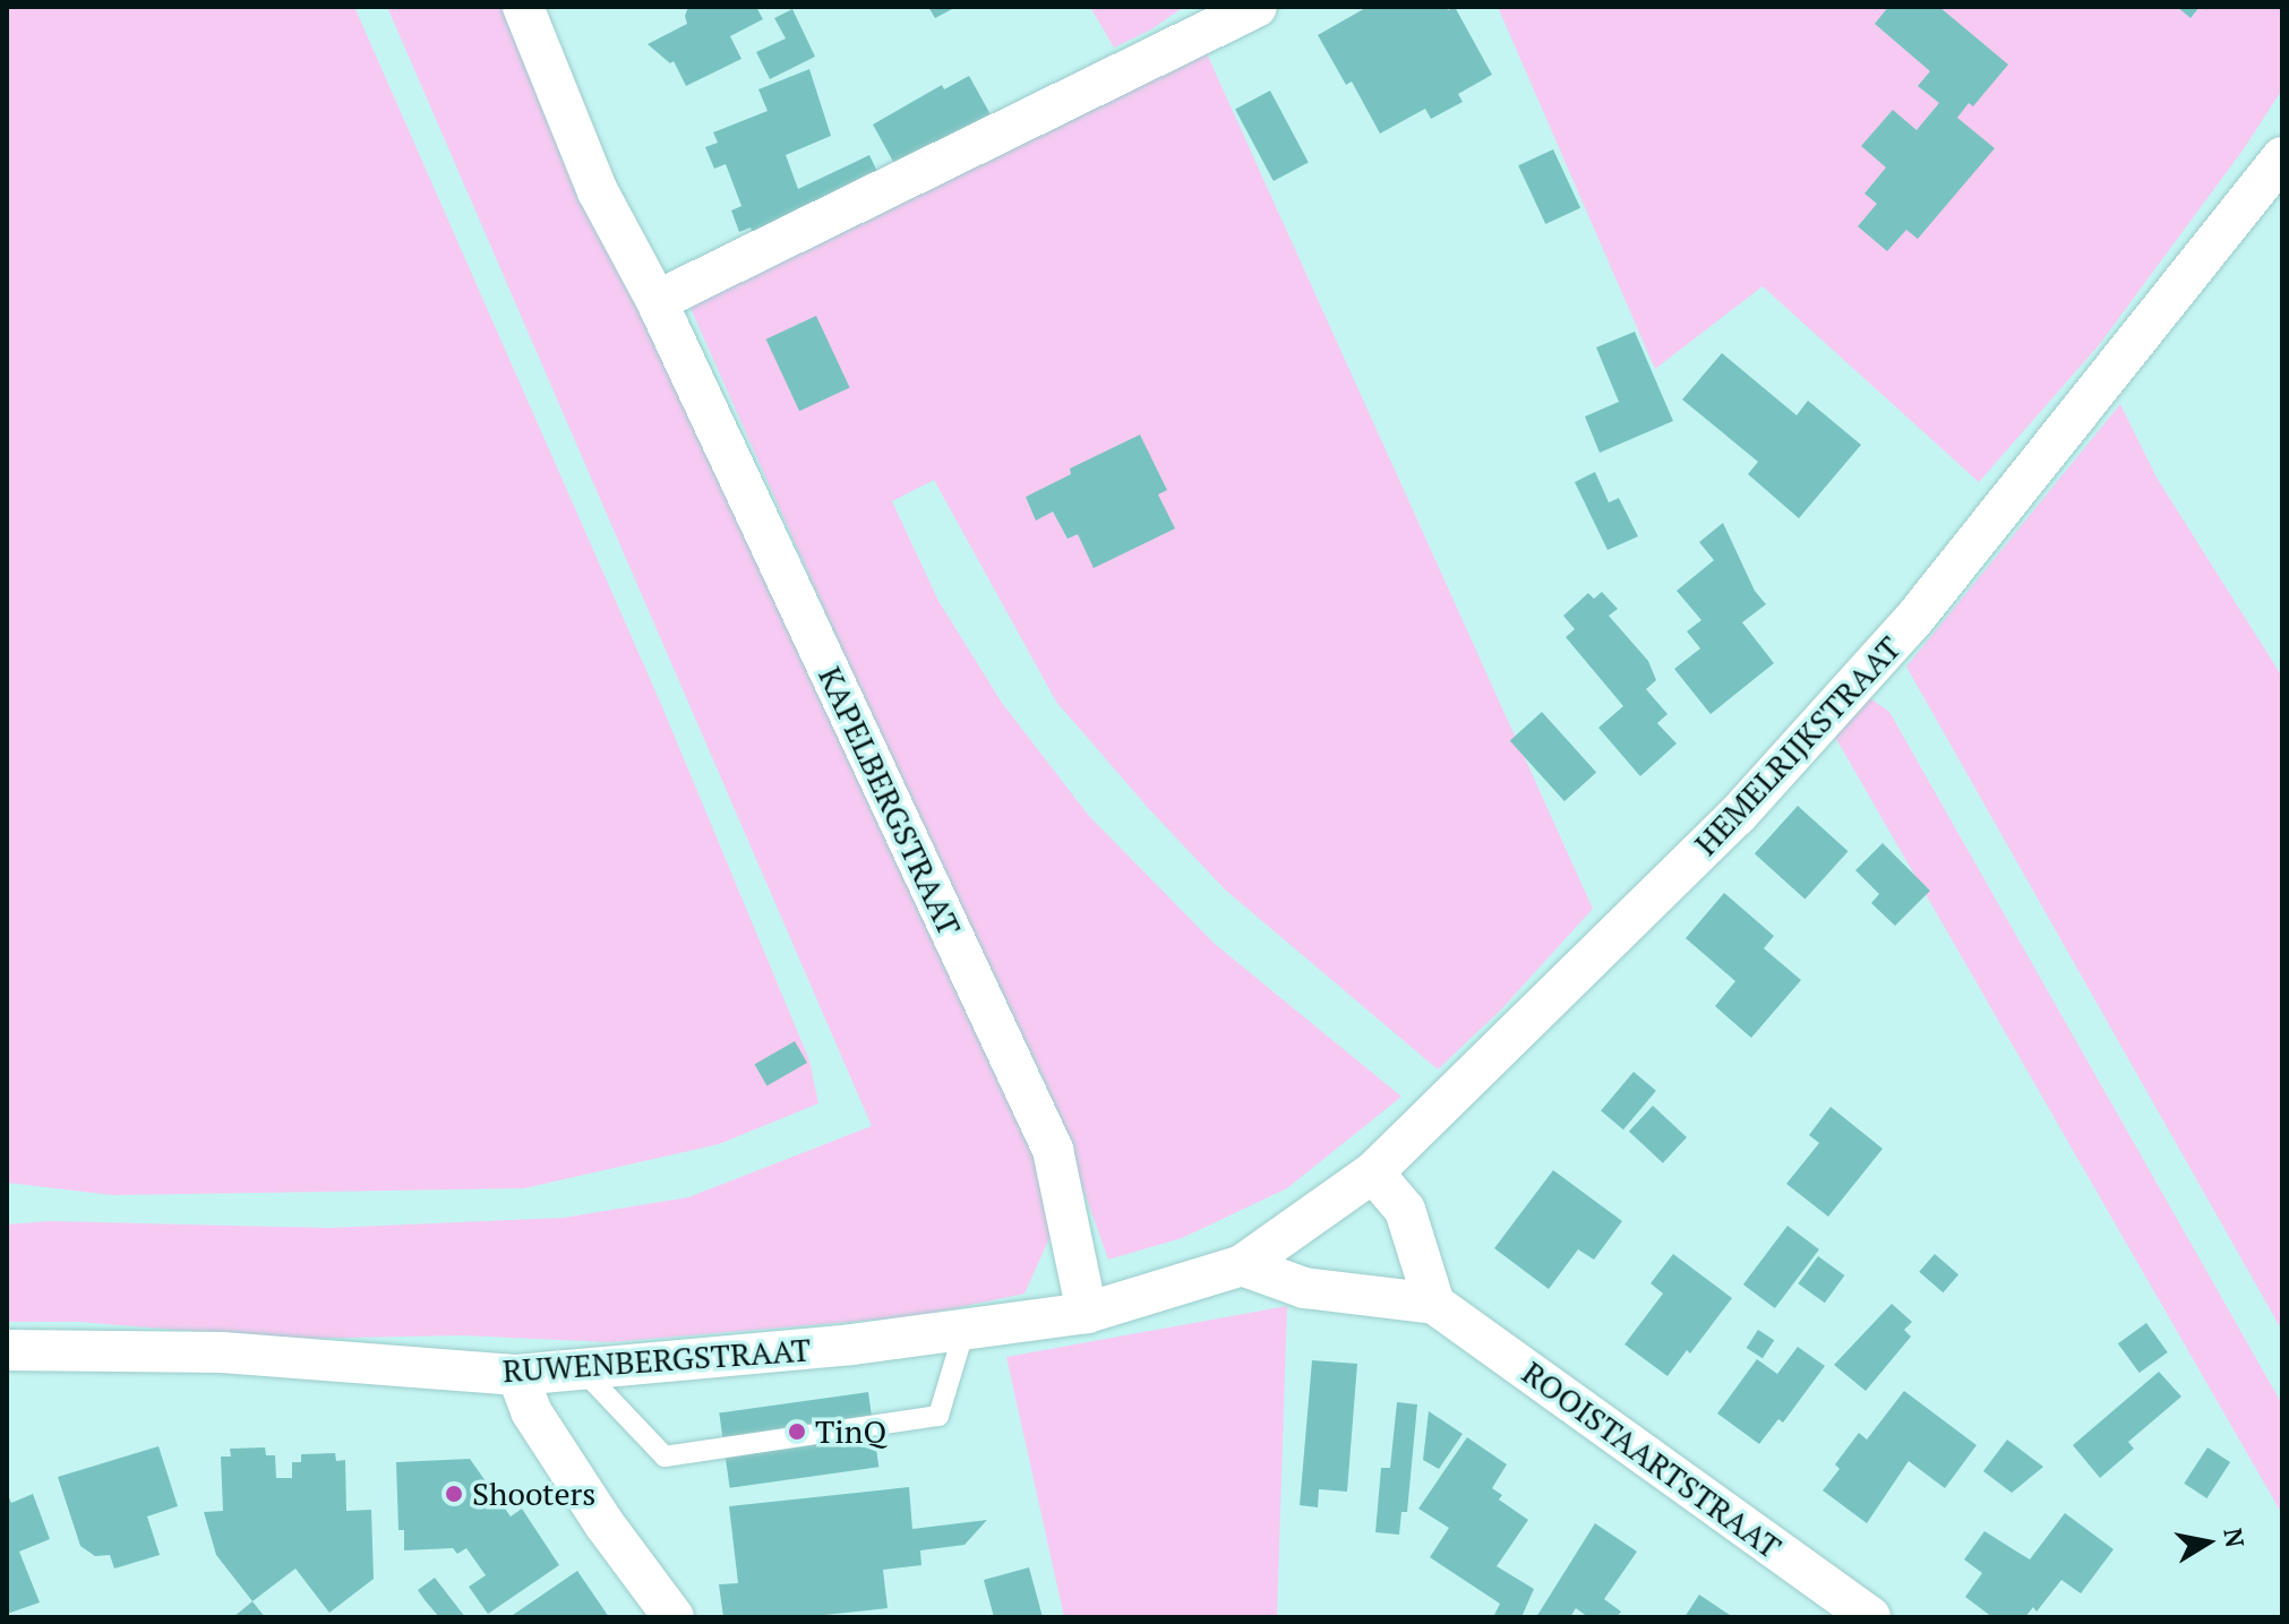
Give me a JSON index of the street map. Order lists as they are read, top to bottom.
{
  "streets": {
    "street": [
      "HEMELRIJKSTRAAT",
      "KAPELBERGSTRAAT",
      "RUWENBERGSTRAAT",
      "ROOISTAARTSTRAAT"
    ]
  },
  "crossings": [
    ["HEMELRIJKSTRAAT", "RUWENBERGSTRAAT"],
    ["HEMELRIJKSTRAAT", "ROOISTAARTSTRAAT"],
    ["KAPELBERGSTRAAT", "RUWENBERGSTRAAT"],
    ["RUWENBERGSTRAAT", "ROOISTAARTSTRAAT"]
  ],
  "places": ["TinQ", "Shooters"],
  "north": "right"
}
